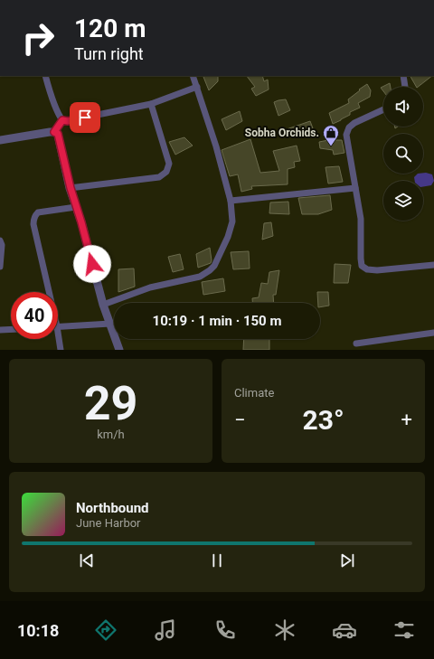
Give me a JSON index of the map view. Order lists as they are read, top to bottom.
{
  "places": {
    "shop": ["Sobha Orchids."]
  },
  "page": {
    "turn": ["120 m", "Turn right"],
    "limit": "40",
    "trip": "10:19 · 1 min · 150 m",
    "tile": [
      ["29", "km/h"],
      "Climate"
    ],
    "heat": ["−", "23°", "+"],
    "song": ["Northbound", "June Harbor"],
    "tabs": "10:18"
  }
}
